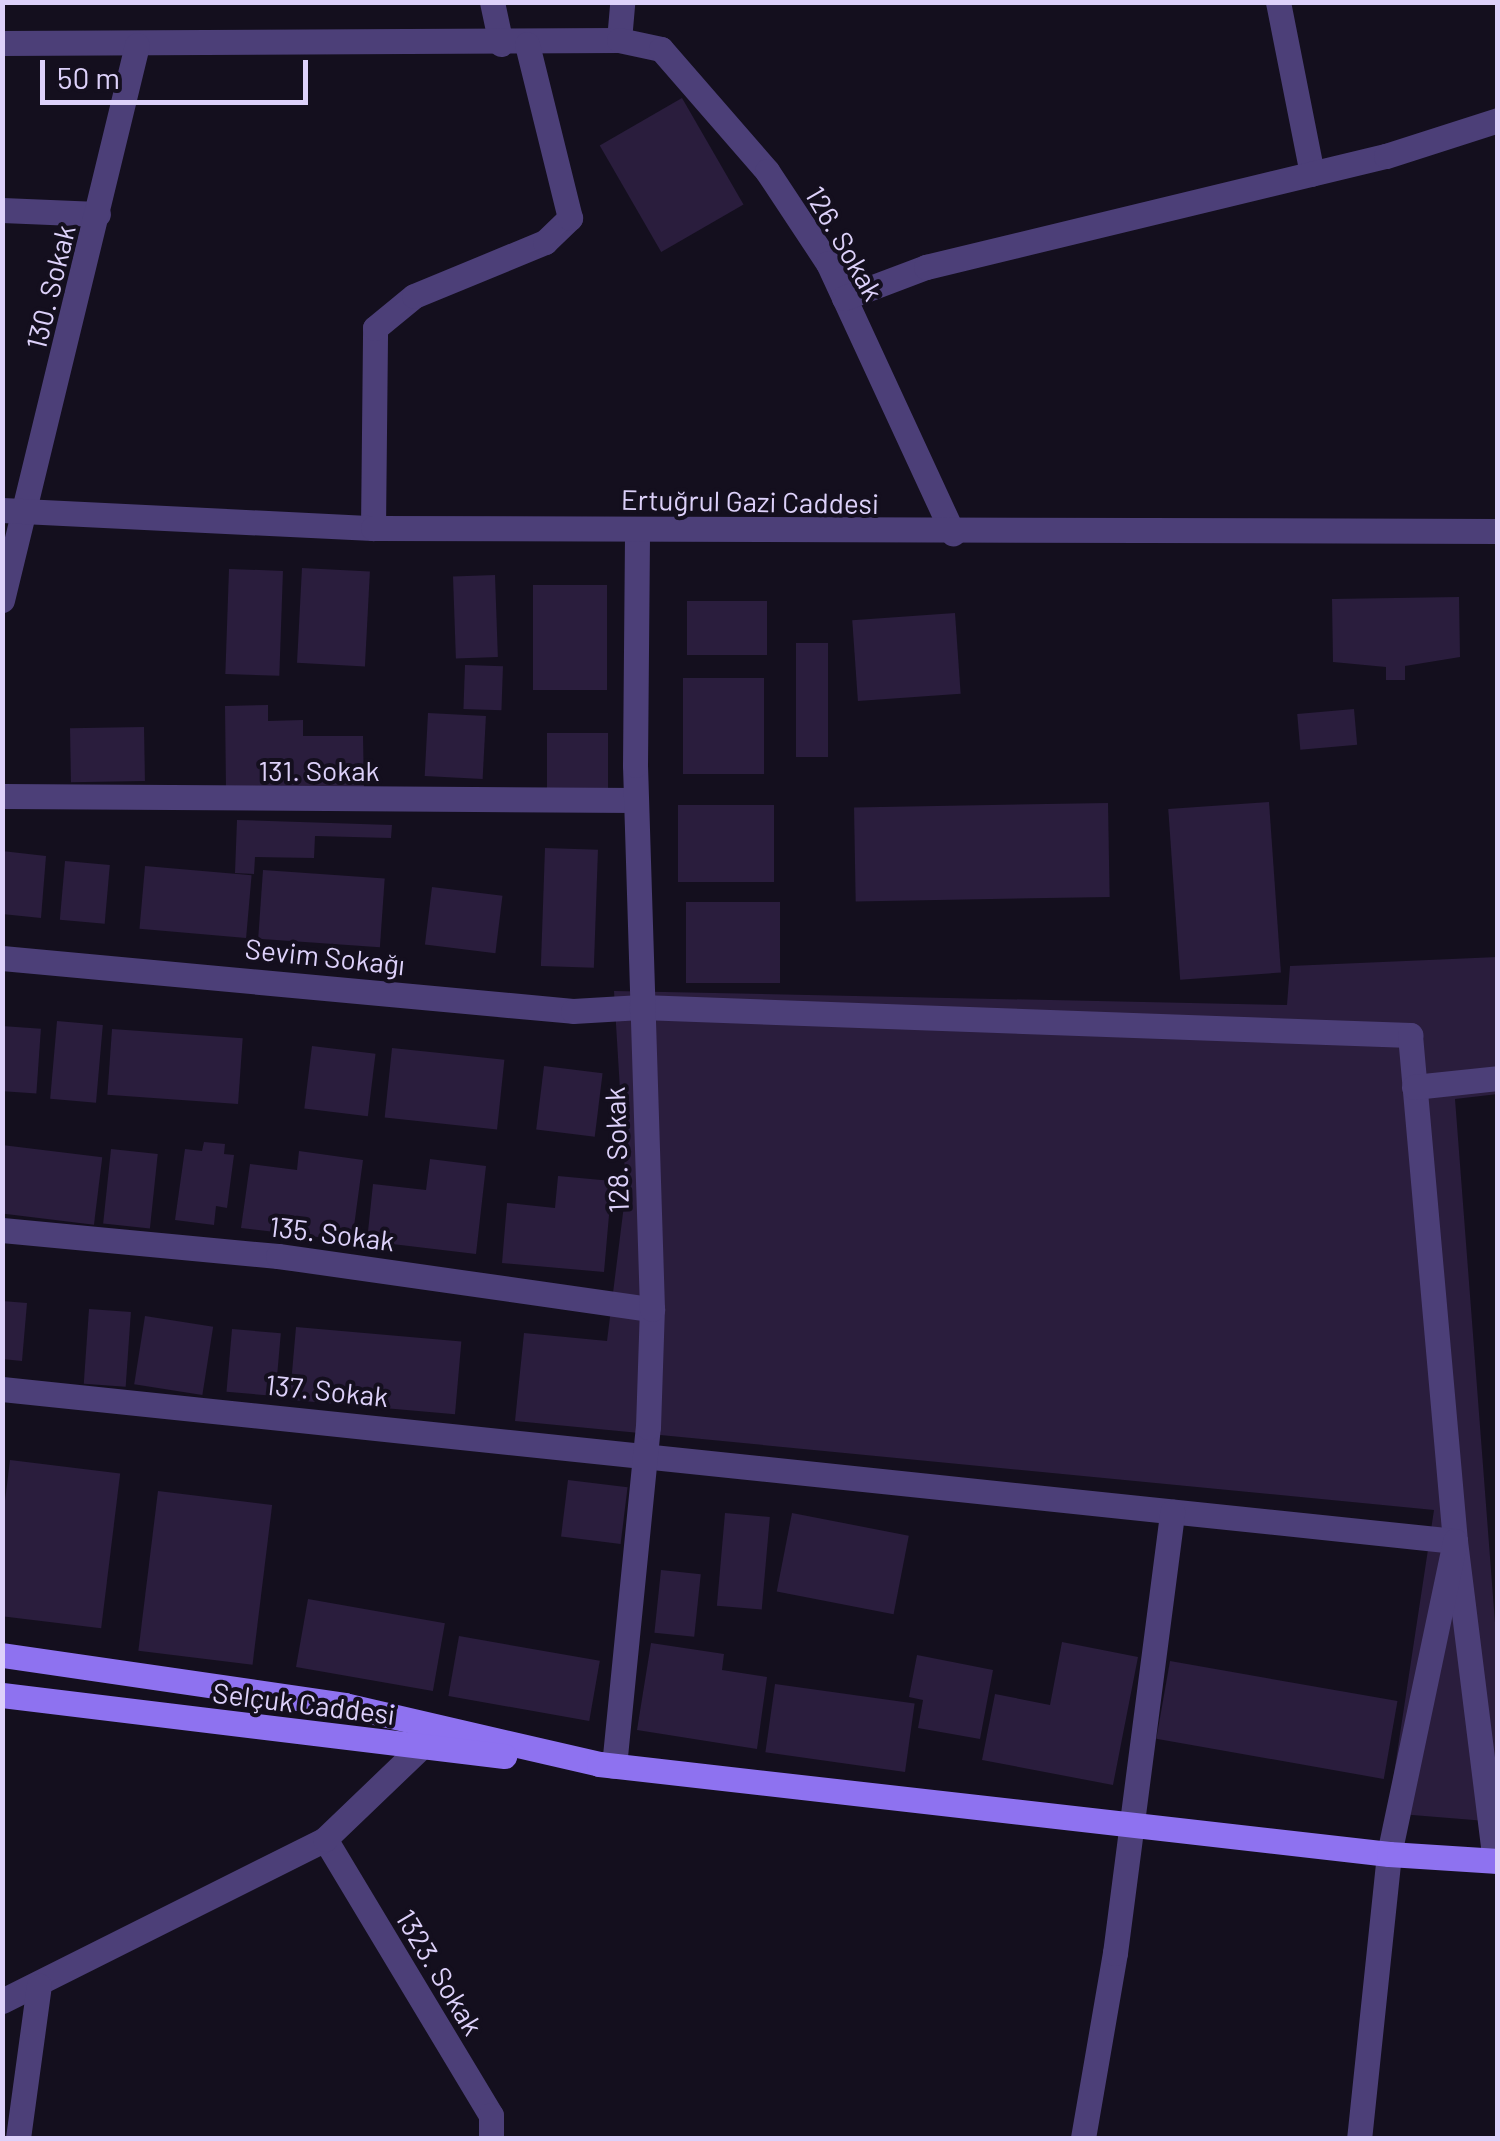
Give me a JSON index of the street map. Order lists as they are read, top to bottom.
{
  "streets": {
    "main road": ["Selçuk Caddesi"],
    "street": [
      "126. Sokak",
      "130. Sokak",
      "Ertuğrul Gazi Caddesi",
      "131. Sokak",
      "Sevim Sokağı",
      "128. Sokak",
      "135. Sokak",
      "137. Sokak",
      "1323. Sokak"
    ]
  },
  "crossings": [
    ["126. Sokak", "130. Sokak"],
    ["126. Sokak", "Ertuğrul Gazi Caddesi"],
    ["130. Sokak", "Ertuğrul Gazi Caddesi"],
    ["Ertuğrul Gazi Caddesi", "128. Sokak"],
    ["131. Sokak", "128. Sokak"],
    ["Sevim Sokağı", "128. Sokak"],
    ["128. Sokak", "135. Sokak"],
    ["128. Sokak", "137. Sokak"],
    ["128. Sokak", "Selçuk Caddesi"]
  ],
  "scale_bar": "50 m"
}
